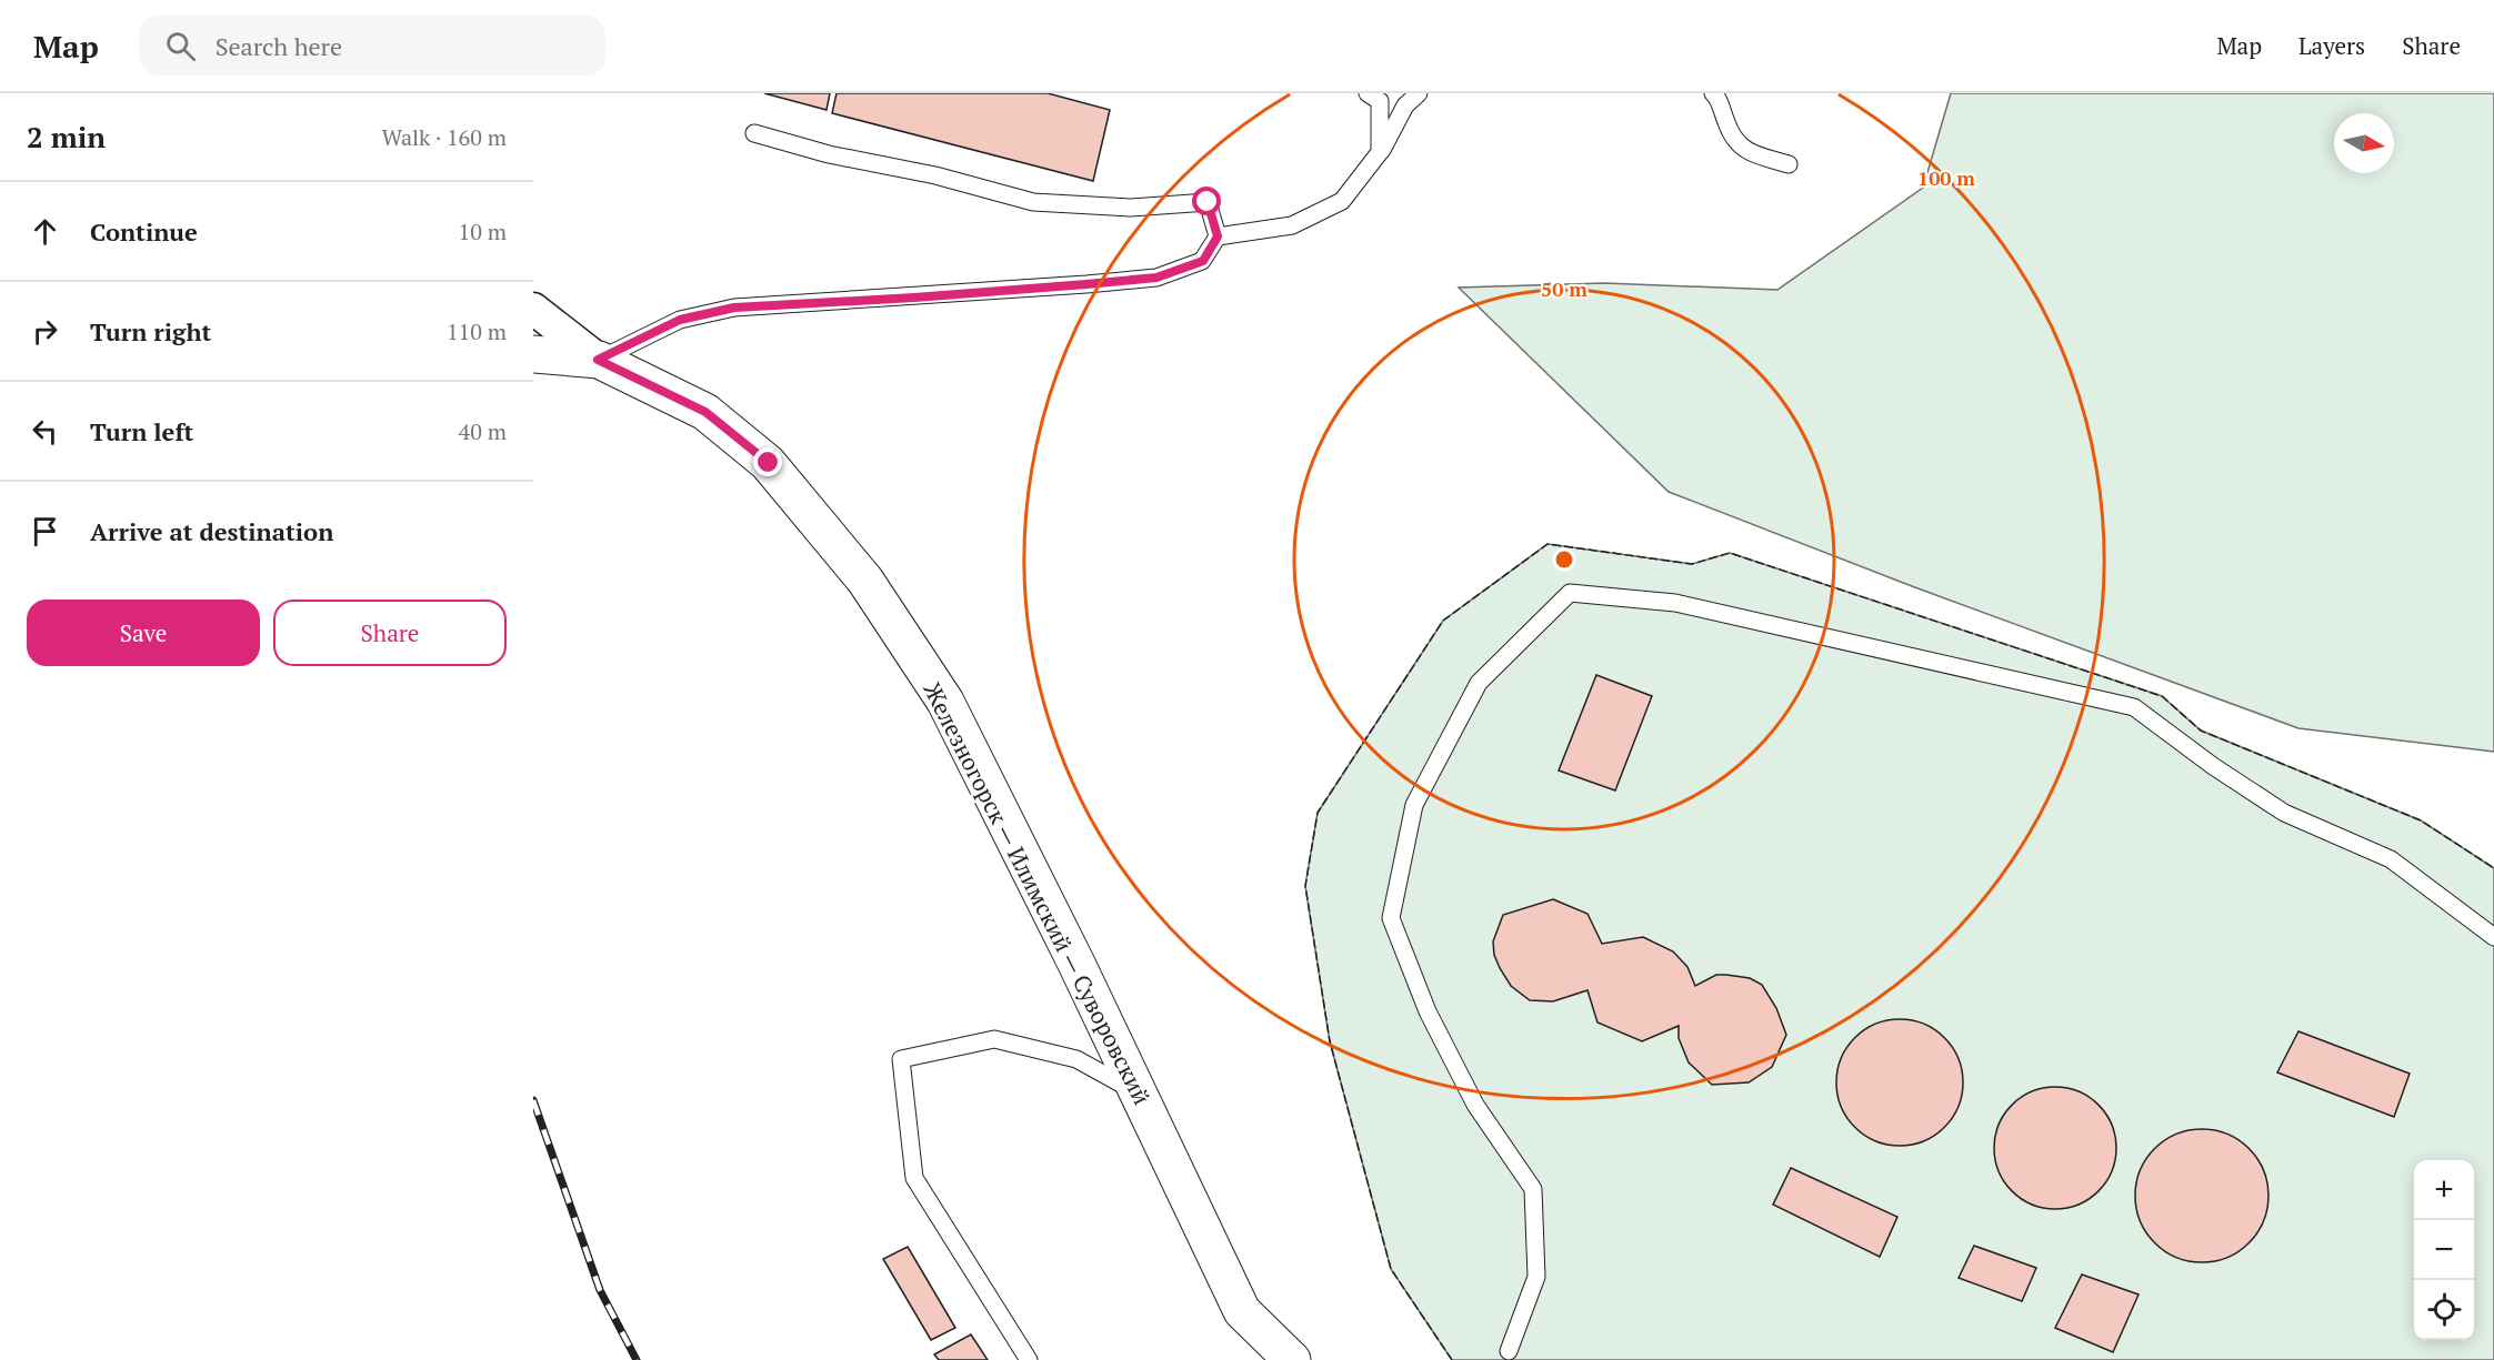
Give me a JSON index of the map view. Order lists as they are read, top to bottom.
{
  "streets": {
    "street": ["Железногорск — Илимский — Суворовский"]
  },
  "north": "right",
  "page": {
    "header": "Map",
    "search": "Search here",
    "nav": ["Map", "Layers", "Share"],
    "heading": ["2 min", "Walk · 160 m"],
    "list": [
      ["Continue", "10 m"],
      ["Turn right", "110 m"],
      ["Turn left", "40 m"],
      "Arrive at destination"
    ],
    "buttons": ["Save", "Share"],
    "map_buttons": ["+", "−"]
  },
  "rings": ["100 m", "50 m"]
}
